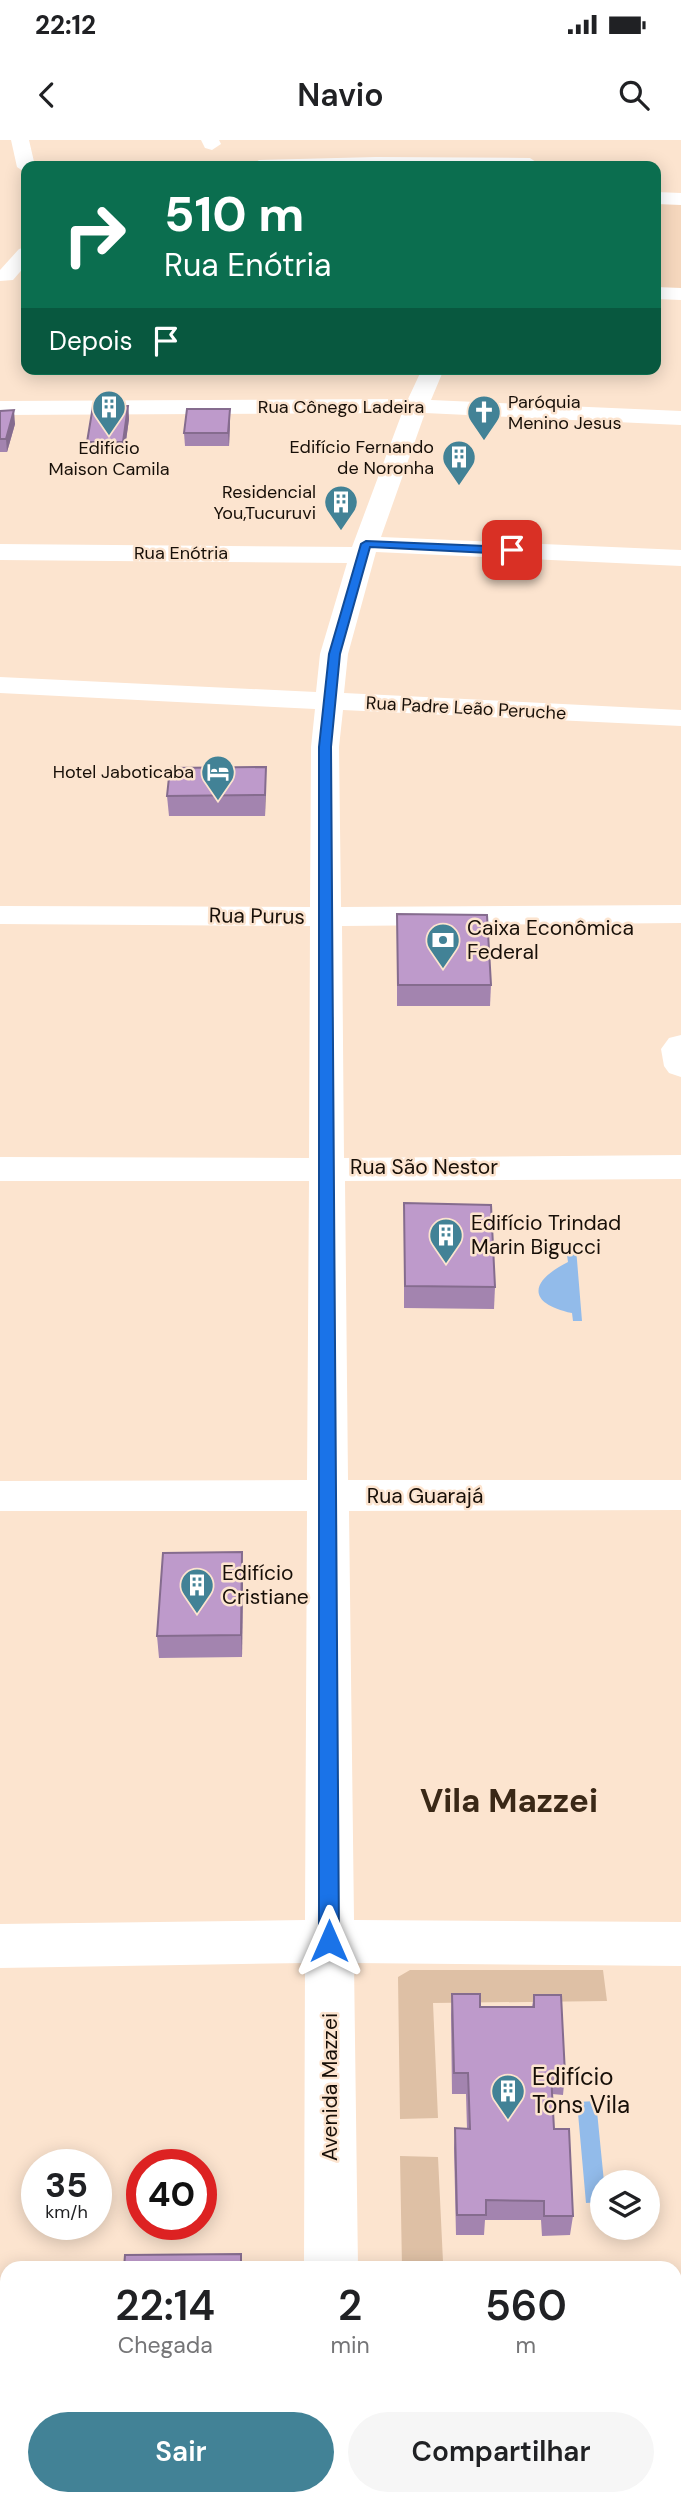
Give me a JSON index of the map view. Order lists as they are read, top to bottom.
{
  "streets": {
    "street": [
      "Rua Cônego Ladeira",
      "Rua Enótria",
      "Rua Padre Leão Peruche",
      "Rua Purus",
      "Rua São Nestor",
      "Rua Guarajá",
      "Avenida Mazzei"
    ]
  },
  "crossings": [
    ["Rua Cônego Ladeira", "Avenida Mazzei"],
    ["Rua Enótria", "Avenida Mazzei"],
    ["Rua Padre Leão Peruche", "Avenida Mazzei"],
    ["Rua Purus", "Avenida Mazzei"],
    ["Rua São Nestor", "Avenida Mazzei"],
    ["Rua Guarajá", "Avenida Mazzei"]
  ],
  "districts": ["Vila Mazzei"],
  "places": {
    "building": [
      "Edifício Maison Camila",
      "Edifício Fernando de Noronha",
      "Residencial You,Tucuruvi",
      "Edifício Trindad Marin Bigucci",
      "Edifício Cristiane",
      "Edifício Tons Vila"
    ],
    "church": ["Paróquia Menino Jesus"],
    "hotel": ["Hotel Jaboticaba"],
    "bank": ["Caixa Econômica Federal"]
  },
  "page": {
    "status": "22:12",
    "header": "Navio",
    "turn": ["510 m", "Rua Enótria"],
    "then": "Depois",
    "speed": "35 km/h",
    "limit": "40",
    "eta": [
      "22:14",
      "Chegada",
      "2",
      "min",
      "560",
      "m"
    ],
    "buttons": ["Sair", "Compartilhar"]
  }
}
